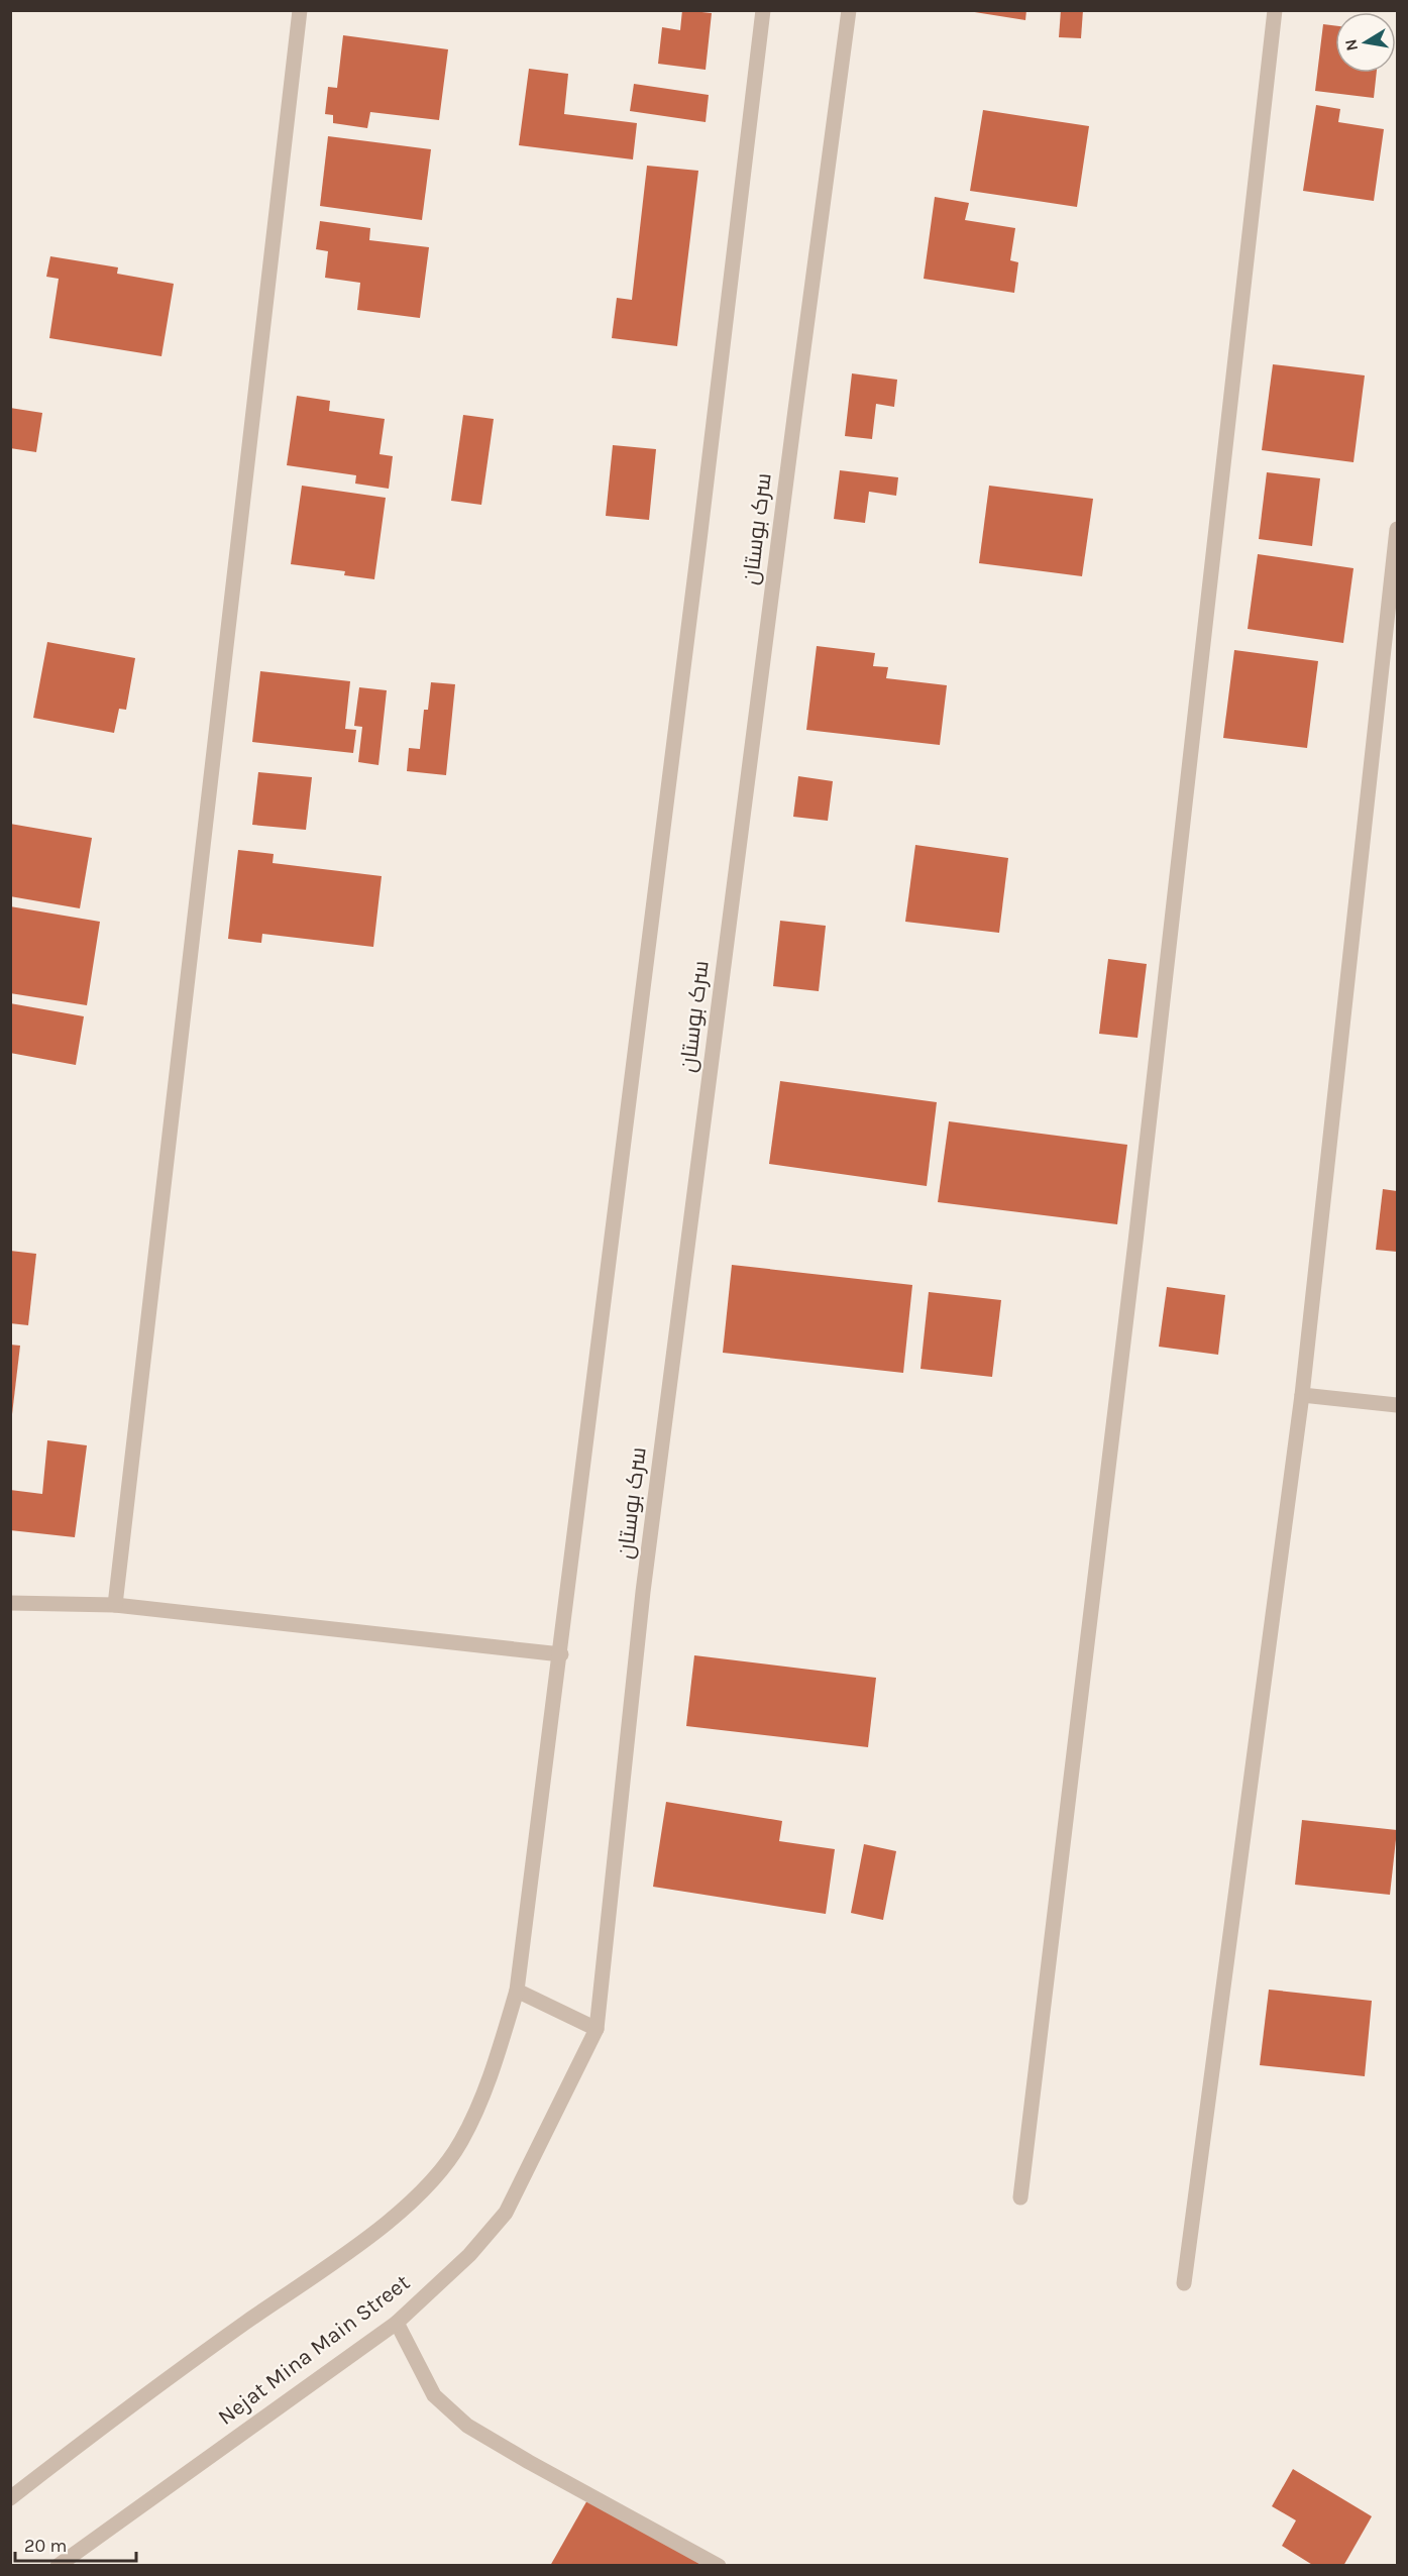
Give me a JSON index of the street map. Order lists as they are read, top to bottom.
{
  "streets": {
    "street": ["سرک بوستان", "Nejat Mina Main Street"]
  },
  "crossings": [
    ["سرک بوستان", "Nejat Mina Main Street"]
  ],
  "scale_bar": "20 m",
  "north": "left"
}
